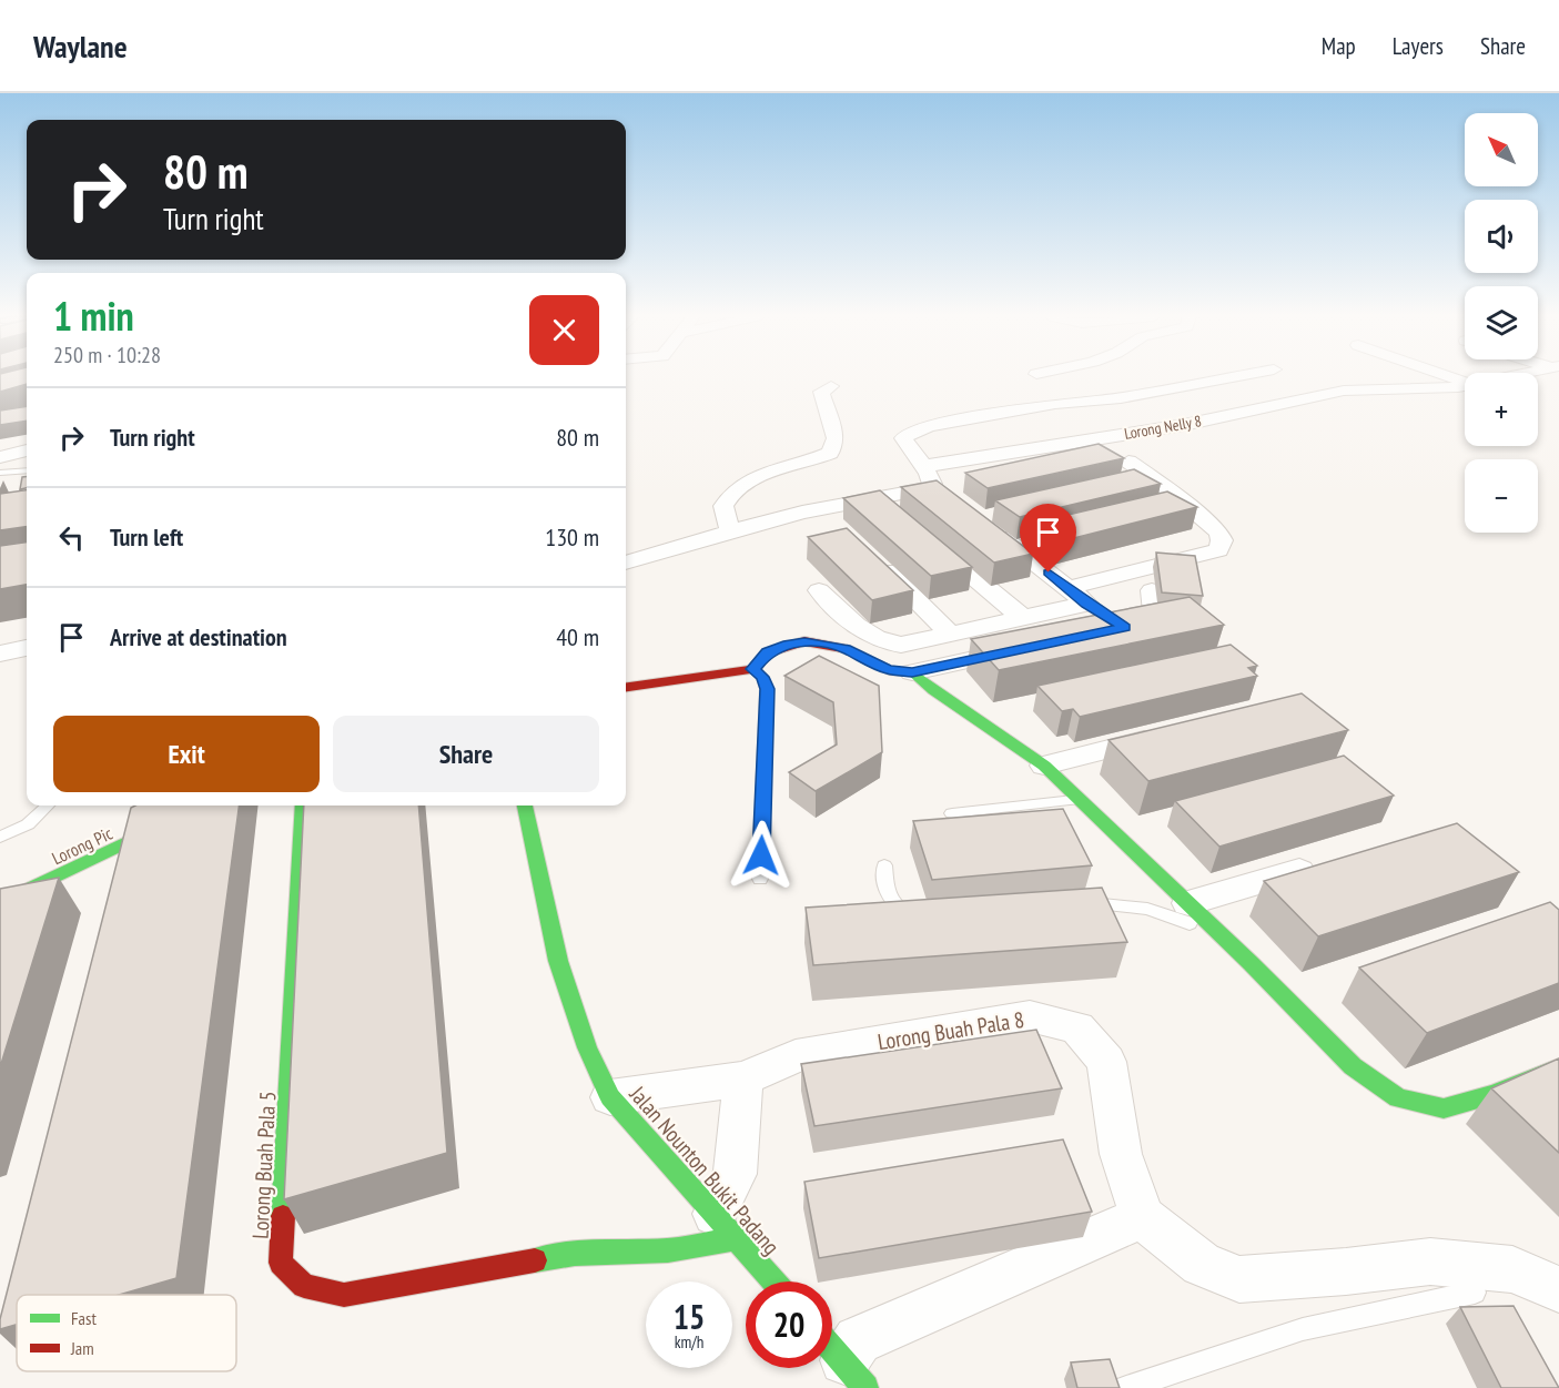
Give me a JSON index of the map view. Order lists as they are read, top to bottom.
{
  "streets": {
    "street": [
      "Lorong Nelly 8",
      "Lorong Pic",
      "Lorong Buah Pala 8",
      "Lorong Buah Pala 5",
      "Jalan Nounton Bukit Padang"
    ]
  },
  "crossings": [
    ["Lorong Buah Pala 8", "Jalan Nounton Bukit Padang"],
    ["Lorong Buah Pala 5", "Jalan Nounton Bukit Padang"]
  ],
  "legend": ["Fast", "Jam"],
  "north": "top left",
  "page": {
    "header": "Waylane",
    "nav": ["Map", "Layers", "Share"],
    "map_buttons": ["+", "−"],
    "turn": ["80 m", "Turn right"],
    "heading": ["1 min", "250 m · 10:28"],
    "list": [
      {
        "name": "Turn right",
        "value": "80 m"
      },
      {
        "name": "Turn left",
        "value": "130 m"
      },
      {
        "name": "Arrive at destination",
        "value": "40 m"
      }
    ],
    "buttons": ["Exit", "Share"],
    "speed": "15 km/h",
    "limit": "20"
  }
}
